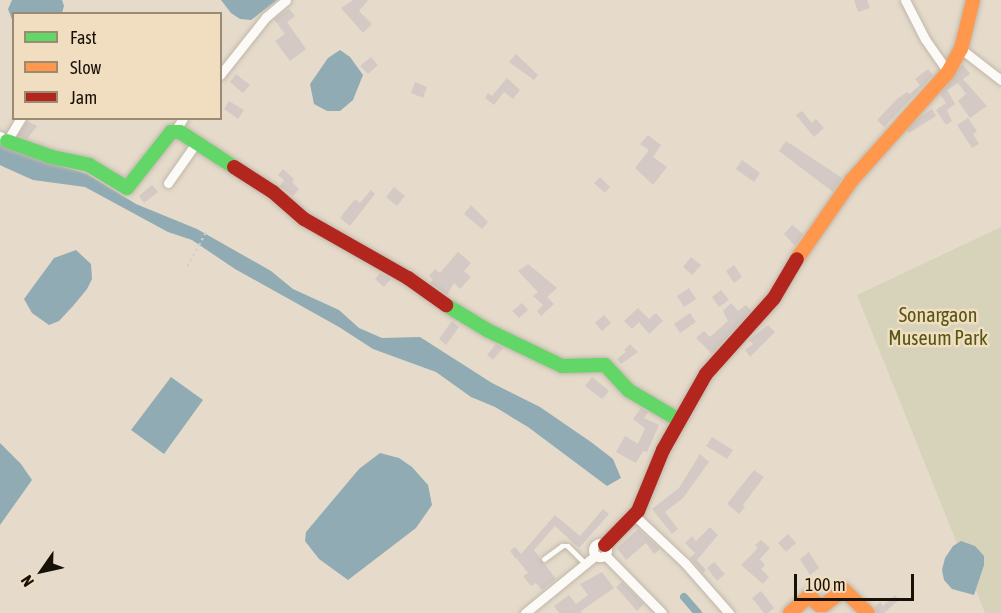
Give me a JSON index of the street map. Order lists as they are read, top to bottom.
{
  "parks": ["Sonargaon Museum Park"],
  "legend": ["Fast", "Slow", "Jam"],
  "scale_bar": "100 m",
  "north": "bottom left"
}
